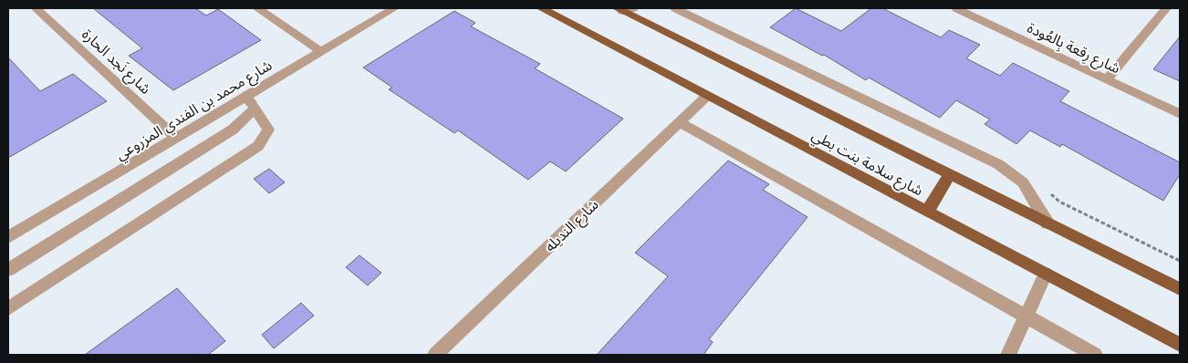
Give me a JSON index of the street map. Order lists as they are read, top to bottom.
{
  "streets": {
    "main road": ["شارع سلامة بنت بطي"],
    "street": [
      "شارع رِقعة بِالعُودة",
      "شارع نَجد الحارة",
      "شارع محمد بن الفندي المزروعي",
      "شارع النديله"
    ]
  },
  "crossings": [
    ["شارع نَجد الحارة", "شارع محمد بن الفندي المزروعي"],
    ["شارع سلامة بنت بطي", "شارع النديله"]
  ]
}
